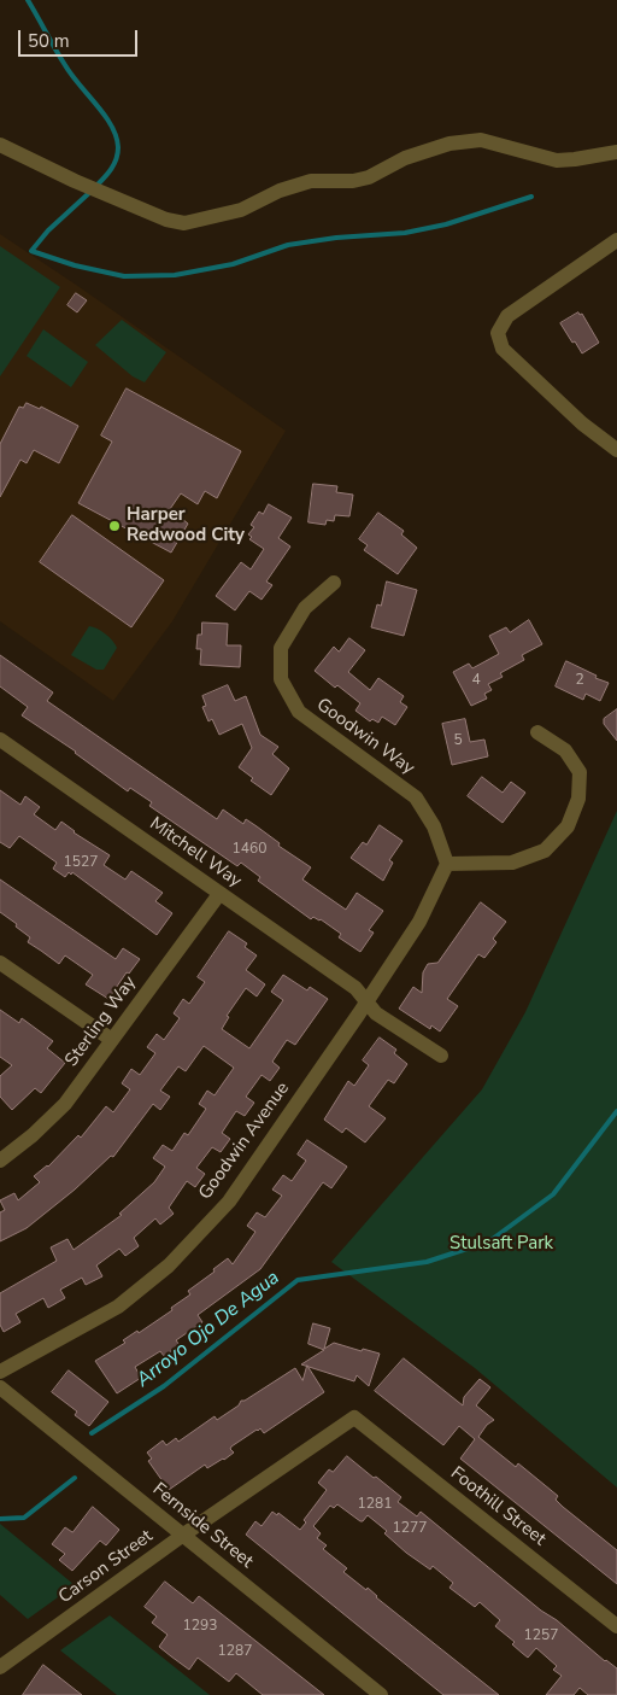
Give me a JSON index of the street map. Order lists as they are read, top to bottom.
{
  "streets": {
    "street": [
      "Goodwin Way",
      "Mitchell Way",
      "Sterling Way",
      "Goodwin Avenue",
      "Foothill Street",
      "Fernside Street",
      "Carson Street"
    ]
  },
  "crossings": [
    ["Goodwin Way", "Goodwin Avenue"],
    ["Mitchell Way", "Sterling Way"],
    ["Mitchell Way", "Goodwin Avenue"],
    ["Foothill Street", "Carson Street"],
    ["Fernside Street", "Carson Street"]
  ],
  "water": ["Arroyo Ojo De Agua"],
  "parks": ["Stulsaft Park"],
  "places": ["Harper Redwood City"],
  "house_numbers": [
    "4",
    "2",
    "5",
    "1460",
    "1527",
    "1281",
    "1277",
    "1293",
    "1257",
    "1287"
  ],
  "scale_bar": "50 m"
}
